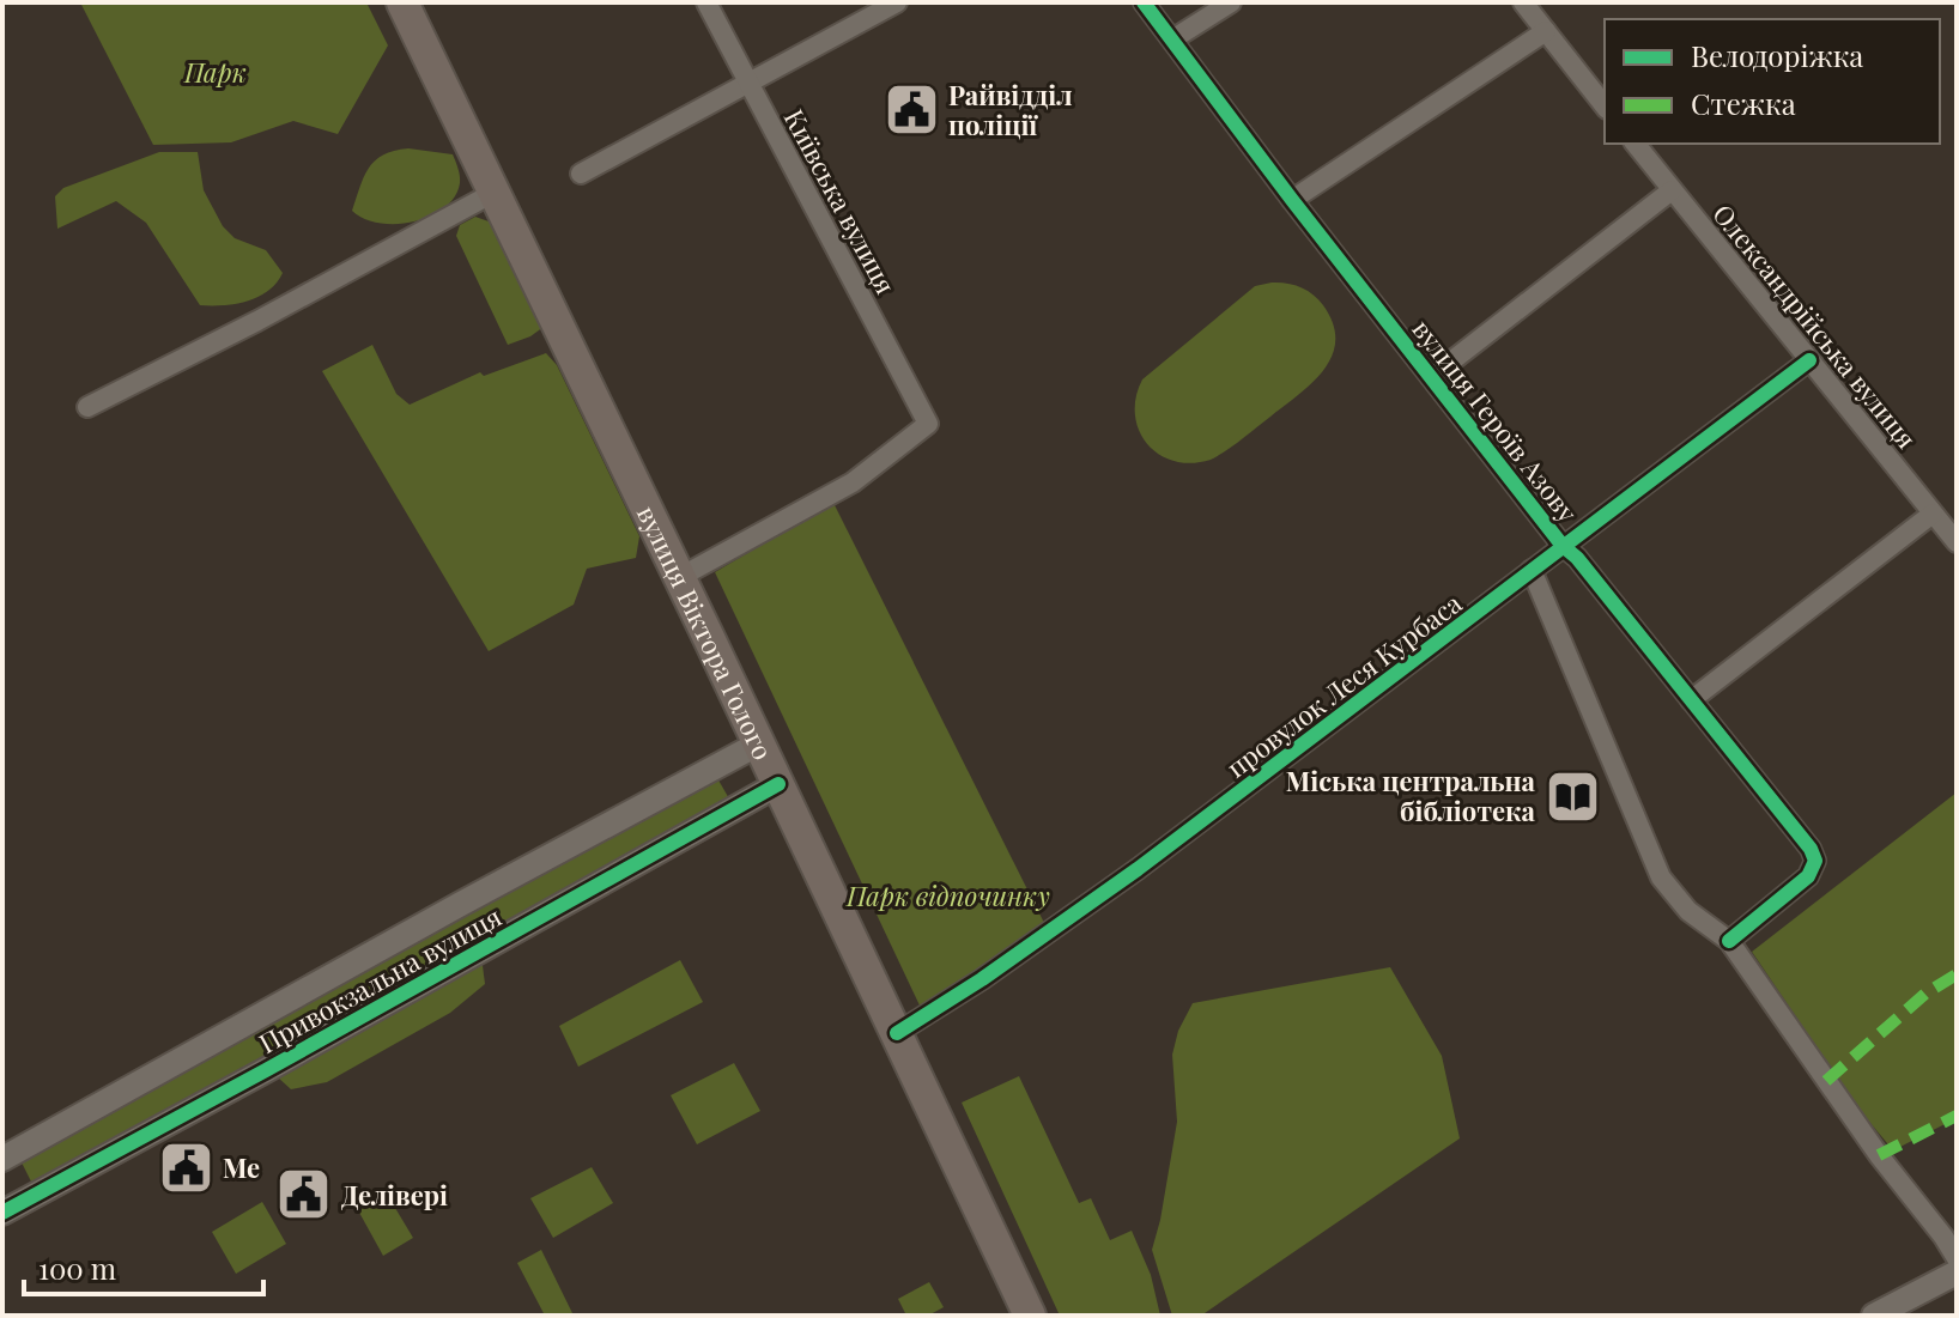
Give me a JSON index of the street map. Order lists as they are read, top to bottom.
{
  "streets": {
    "main road": ["вулиця Віктора Голого"],
    "street": [
      "Київська вулиця",
      "Олександрійська вулиця",
      "вулиця Героїв Азову",
      "провулок Леся Курбаса",
      "Привокзальна вулиця"
    ]
  },
  "crossings": [
    ["Київська вулиця", "вулиця Віктора Голого"],
    ["Олександрійська вулиця", "провулок Леся Курбаса"],
    ["вулиця Героїв Азову", "провулок Леся Курбаса"],
    ["вулиця Віктора Голого", "провулок Леся Курбаса"],
    ["вулиця Віктора Голого", "Привокзальна вулиця"]
  ],
  "parks": ["Парк", "Парк відпочинку"],
  "places": {
    "public building": ["Райвідділ поліції", "Me", "Делівері"],
    "library": ["Міська центральна бібліотека"]
  },
  "legend": ["Велодоріжка", "Стежка"],
  "scale_bar": "100 m"
}
